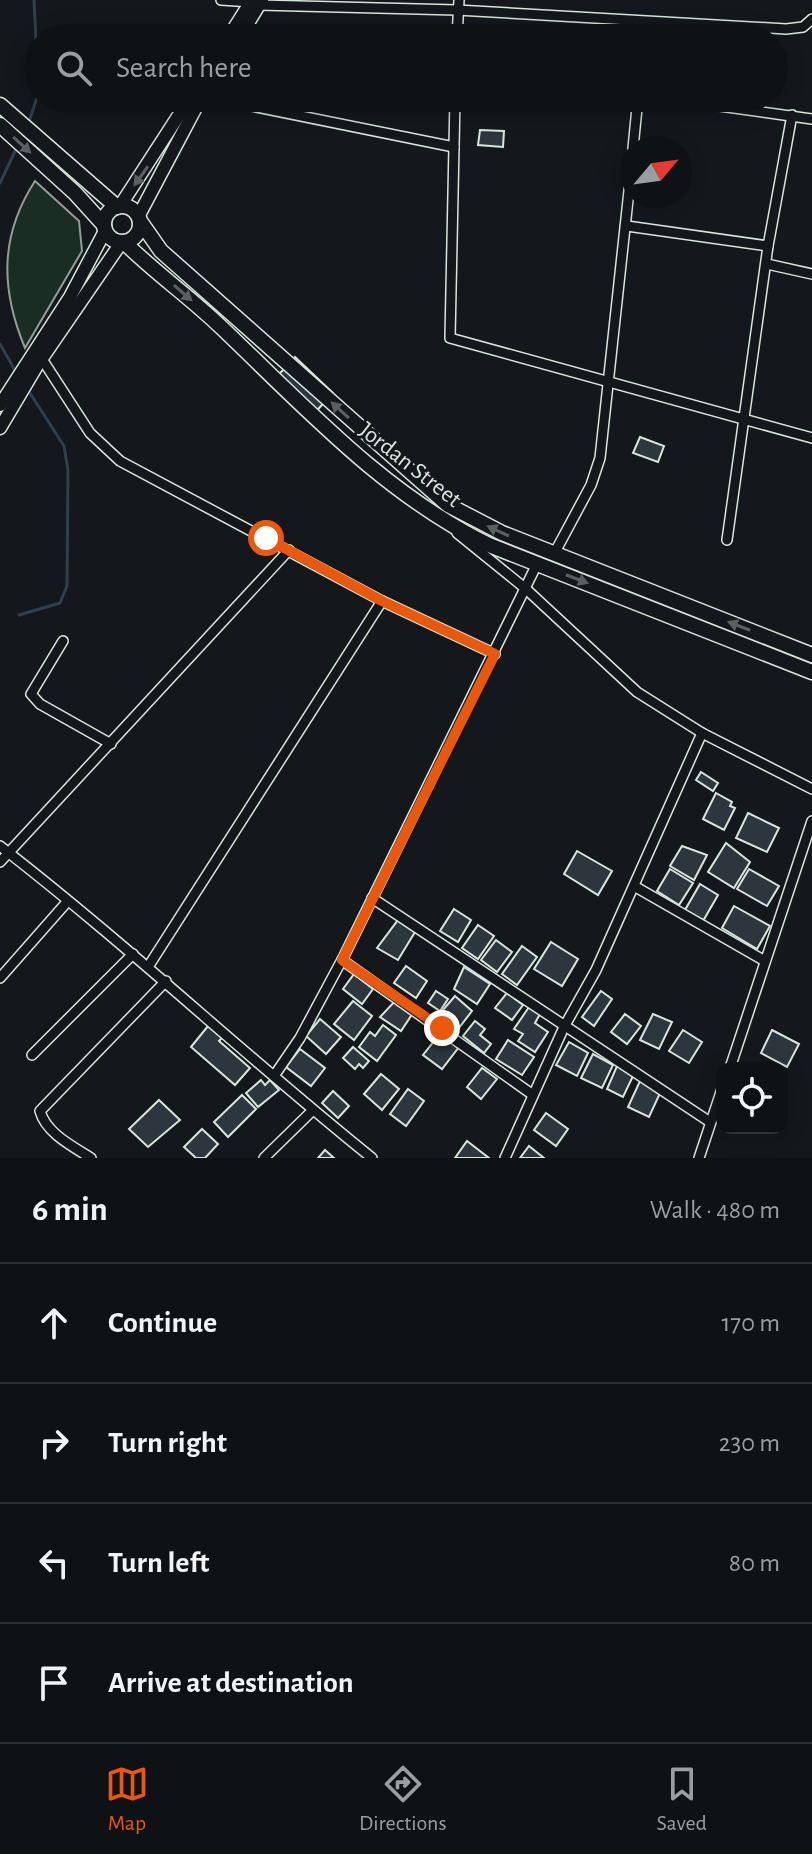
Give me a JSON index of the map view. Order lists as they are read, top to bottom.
{
  "streets": {
    "highway": ["Jordan Street"]
  },
  "north": "top right",
  "page": {
    "search": "Search here",
    "heading": ["6 min", "Walk · 480 m"],
    "list": [
      ["Continue", "170 m"],
      ["Turn right", "230 m"],
      ["Turn left", "80 m"],
      "Arrive at destination"
    ],
    "nav": ["Map", "Directions", "Saved"]
  }
}
